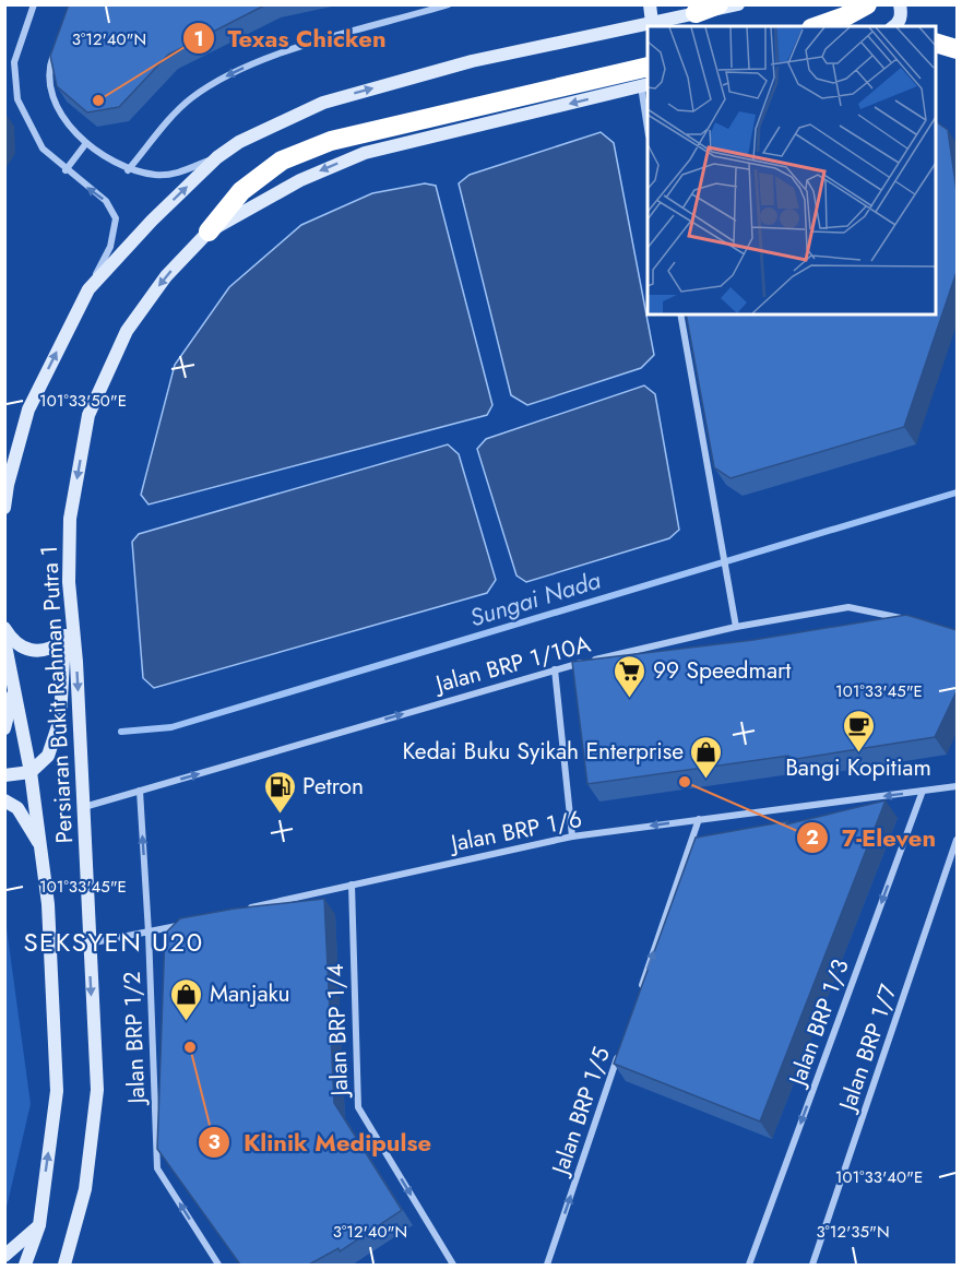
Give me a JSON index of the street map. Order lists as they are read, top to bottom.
{
  "streets": {
    "main road": ["Persiaran Bukit Rahman Putra 1"],
    "street": [
      "Jalan BRP 1/10A",
      "Jalan BRP 1/6",
      "Jalan BRP 1/3",
      "Jalan BRP 1/4",
      "Jalan BRP 1/2",
      "Jalan BRP 1/7",
      "Jalan BRP 1/5"
    ]
  },
  "crossings": [
    ["Jalan BRP 1/10A", "Persiaran Bukit Rahman Putra 1"],
    ["Jalan BRP 1/10A", "Jalan BRP 1/2"],
    ["Jalan BRP 1/6", "Jalan BRP 1/3"],
    ["Jalan BRP 1/6", "Jalan BRP 1/4"]
  ],
  "one_way": [
    "Jalan BRP 1/10A",
    "Jalan BRP 1/6",
    "Jalan BRP 1/3",
    "Jalan BRP 1/4",
    "Jalan BRP 1/2",
    "Jalan BRP 1/5"
  ],
  "districts": ["SEKSYEN U20"],
  "water": ["Sungai Nada"],
  "places": {
    "other": ["Texas Chicken", "7-Eleven", "Klinik Medipulse"],
    "supermarket": ["99 Speedmart"],
    "cafe": ["Bangi Kopitiam"],
    "shop": ["Kedai Buku Syikah Enterprise", "Manjaku"],
    "fuel station": ["Petron"]
  },
  "coordinates": [
    "3°12'40\"N",
    "101°33'50\"E",
    "101°33'45\"E",
    "101°33'40\"E",
    "3°12'35\"N"
  ]
}
